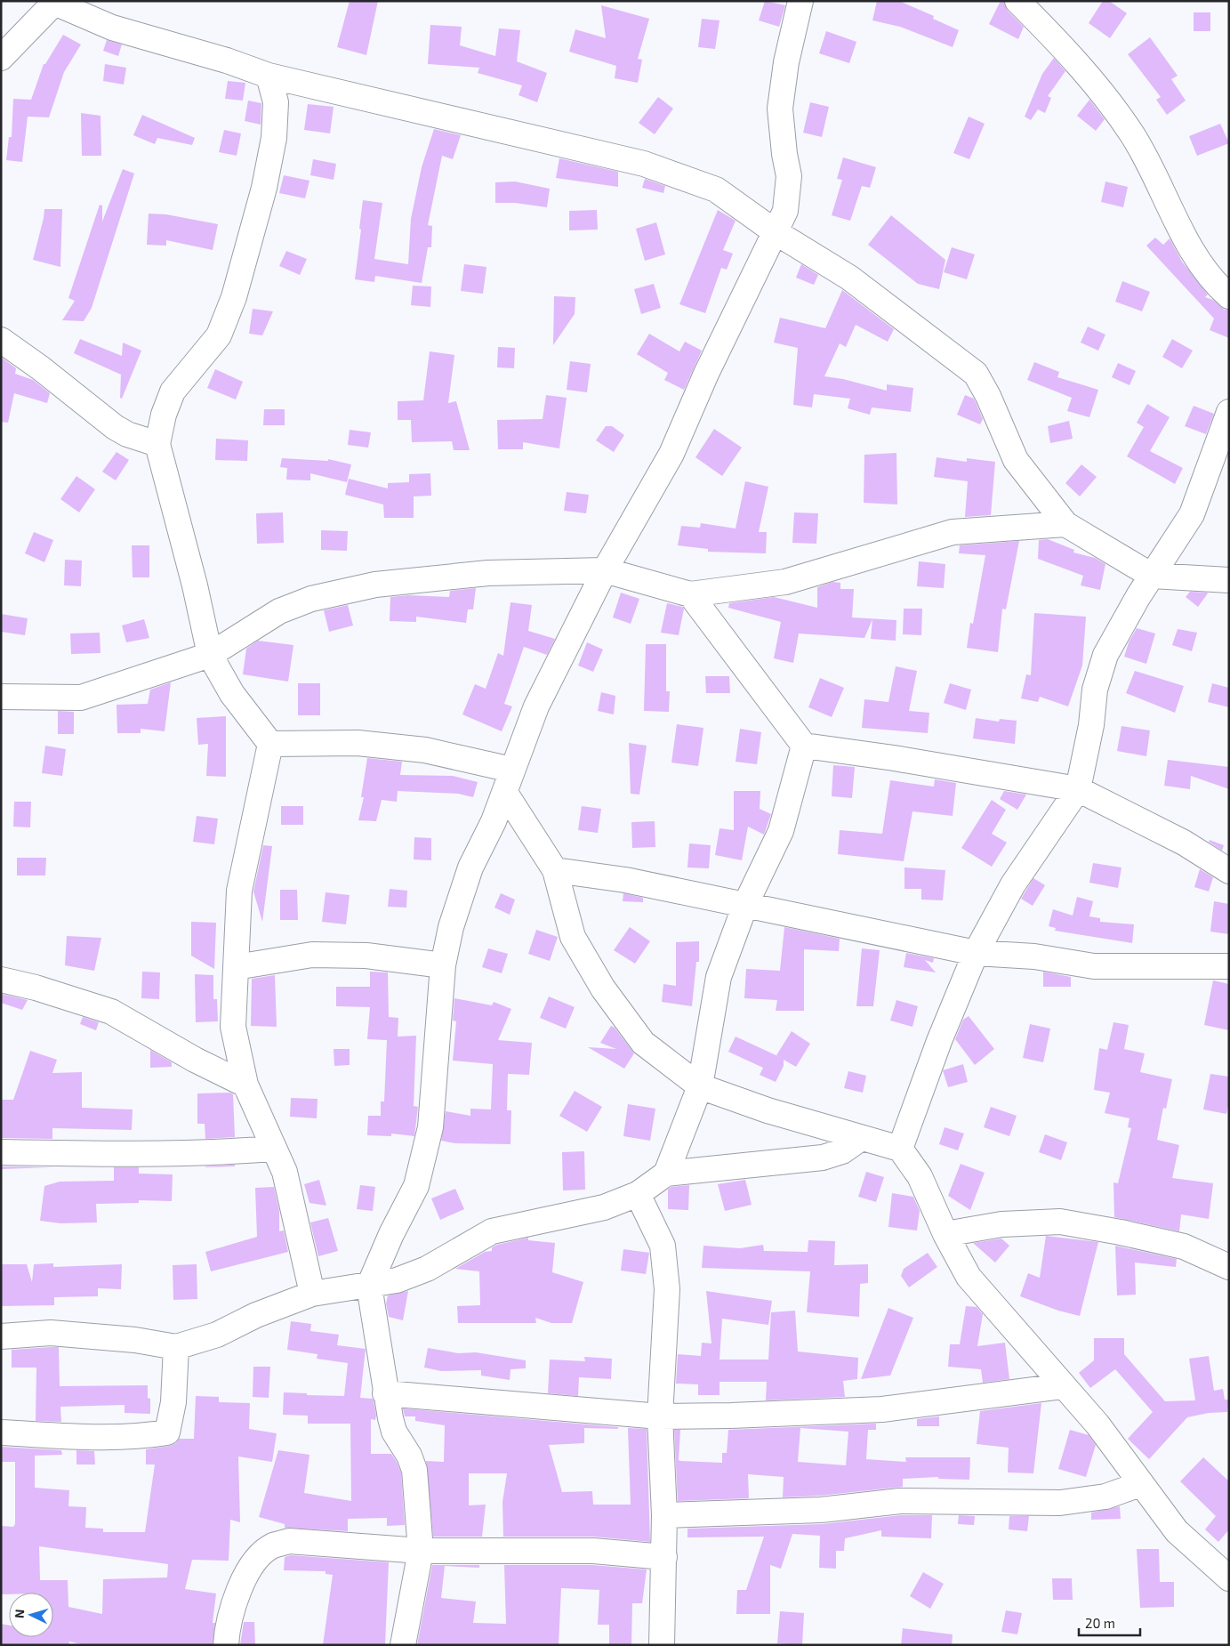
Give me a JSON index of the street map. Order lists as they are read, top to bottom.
{
  "scale_bar": "20 m",
  "north": "left"
}
